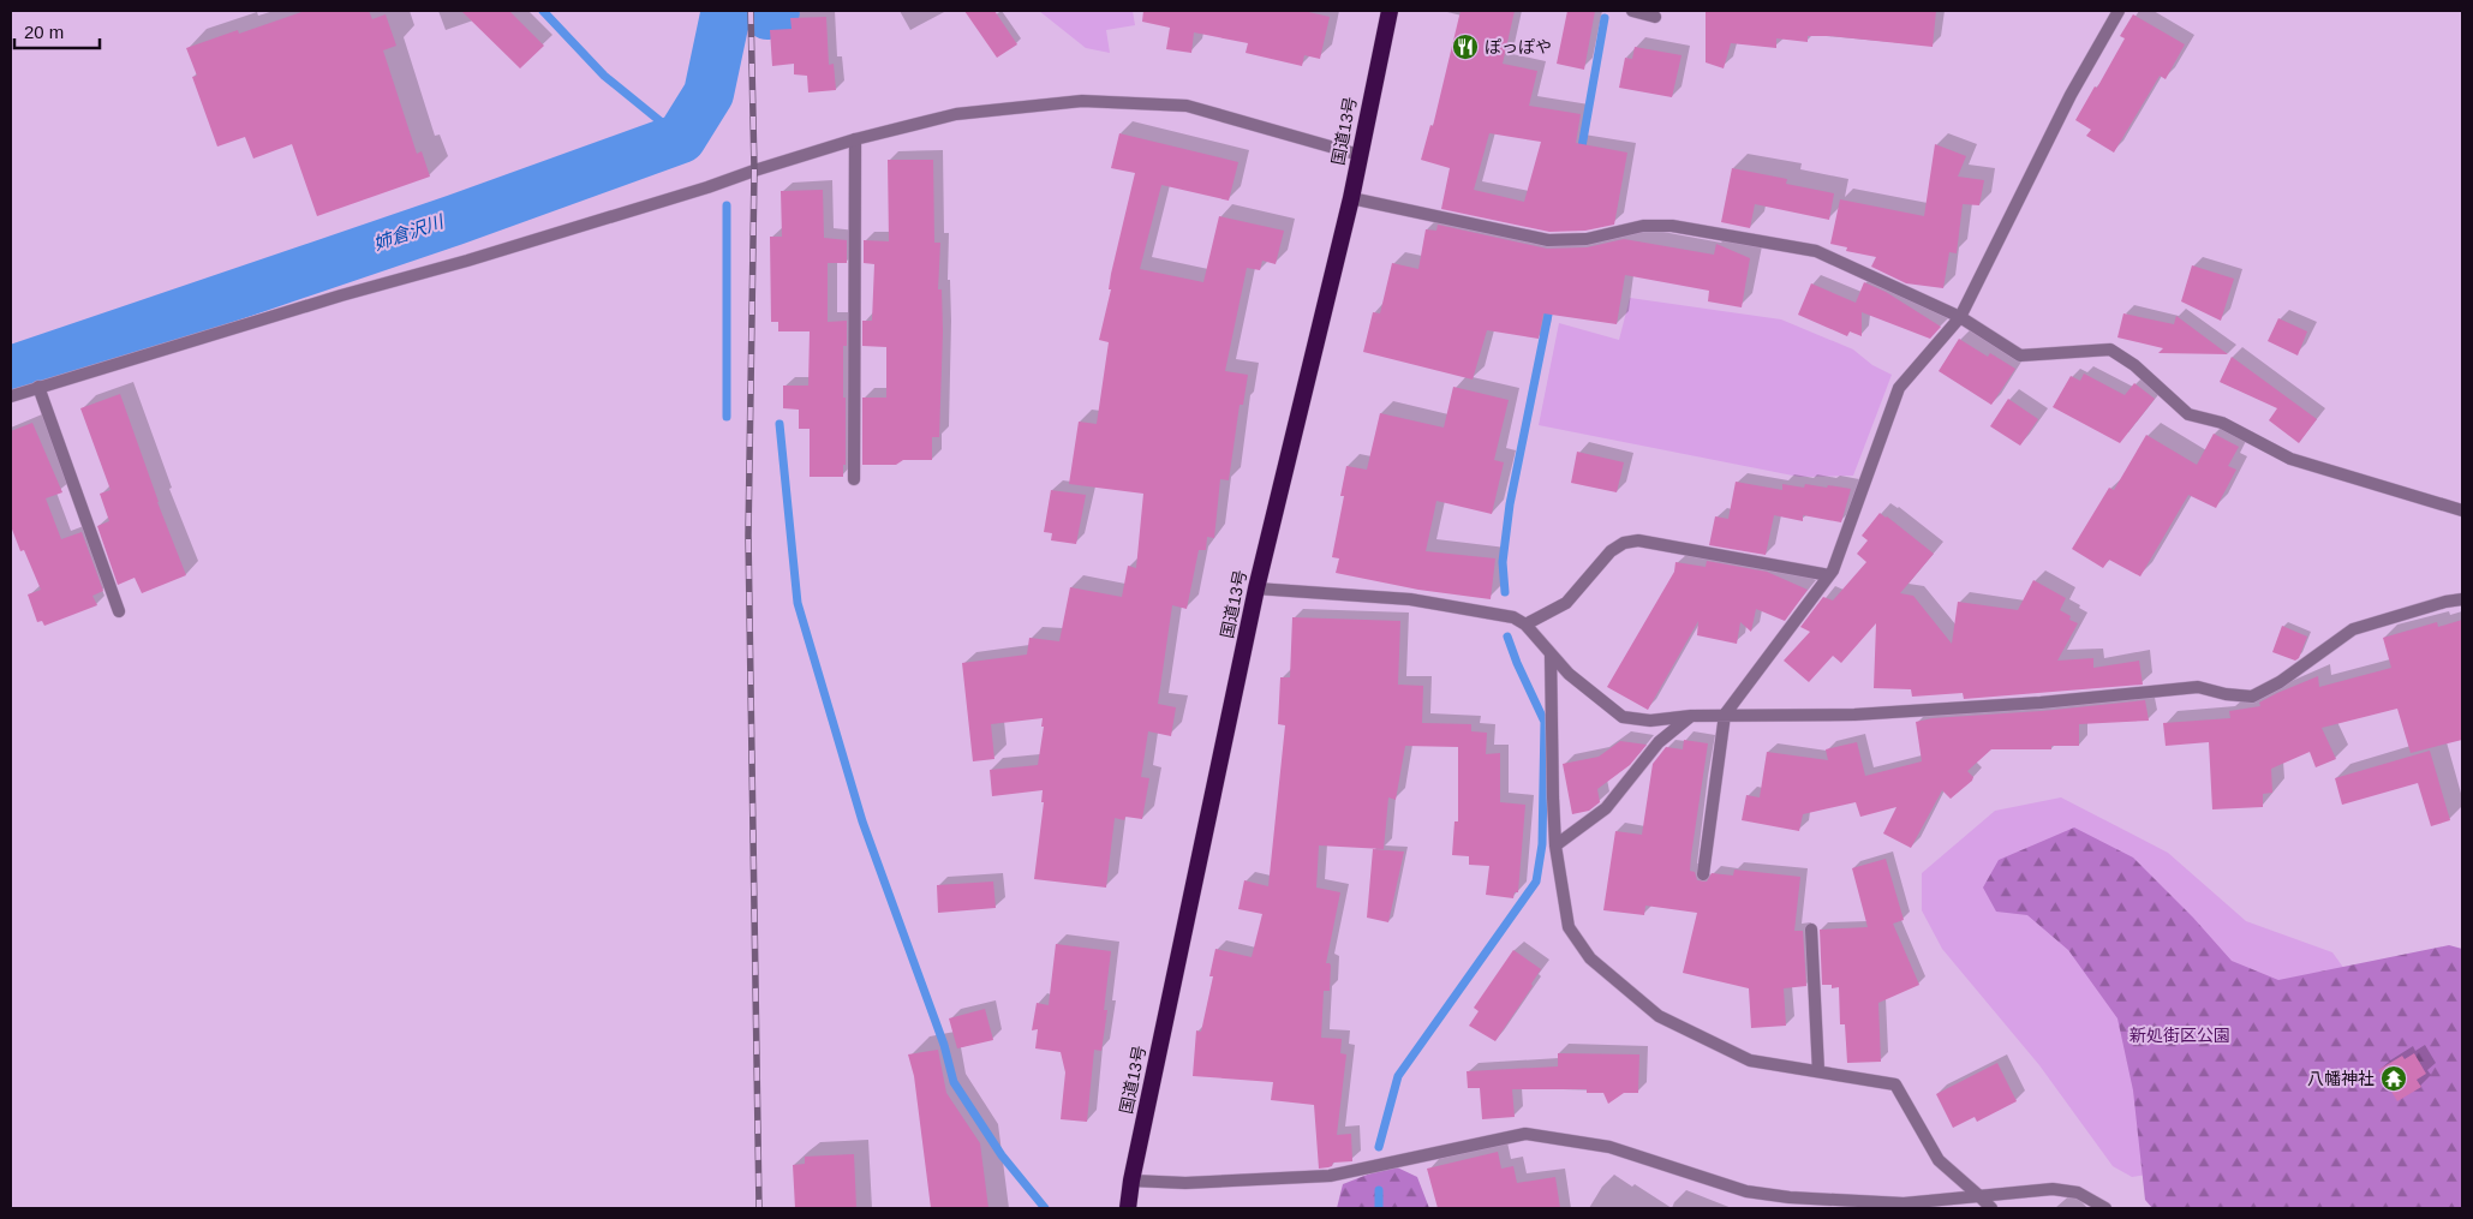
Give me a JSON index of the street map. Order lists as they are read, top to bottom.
{
  "streets": {
    "highway": ["国道13号"]
  },
  "water": ["姉倉沢川"],
  "parks": ["新処街区公園"],
  "places": {
    "restaurant": ["ぽっぽや"],
    "temple": ["八幡神社"]
  },
  "scale_bar": "20 m"
}
